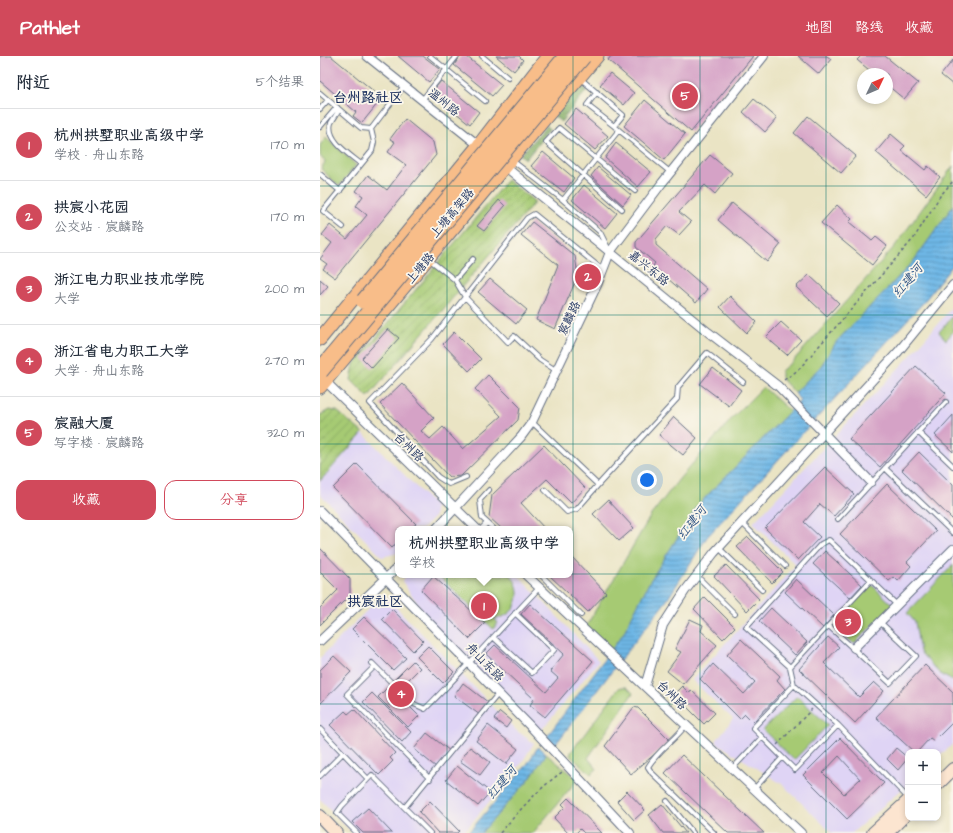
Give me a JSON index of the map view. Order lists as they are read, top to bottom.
{
  "streets": {
    "highway": ["上塘高架路"],
    "main road": ["上塘路"],
    "street": [
      "温州路",
      "嘉兴东路",
      "宸麟路",
      "台州路",
      "舟山东路"
    ]
  },
  "crossings": [
    ["温州路", "上塘路"],
    ["温州路", "嘉兴东路"],
    ["上塘高架路", "上塘路"],
    ["上塘高架路", "台州路"],
    ["上塘路", "嘉兴东路"],
    ["上塘路", "台州路"],
    ["嘉兴东路", "宸麟路"],
    ["宸麟路", "台州路"]
  ],
  "districts": ["台州路社区", "拱宸社区"],
  "water": ["红建河"],
  "north": "top right",
  "page": {
    "header": "Pathlet",
    "nav": ["地图", "路线", "收藏"],
    "heading": ["附近", "5个结果"],
    "pins": [
      "5",
      "2",
      "1",
      "3",
      "4"
    ],
    "list": [
      {
        "mark": "1",
        "name": "杭州拱墅职业高级中学",
        "note": "学校 · 舟山东路",
        "value": "170 m"
      },
      {
        "mark": "2",
        "name": "拱宸小花园",
        "note": "公交站 · 宸麟路",
        "value": "170 m"
      },
      {
        "mark": "3",
        "name": "浙江电力职业技术学院",
        "note": "大学",
        "value": "200 m"
      },
      {
        "mark": "4",
        "name": "浙江省电力职工大学",
        "note": "大学 · 舟山东路",
        "value": "270 m"
      },
      {
        "mark": "5",
        "name": "宸融大厦",
        "note": "写字楼 · 宸麟路",
        "value": "320 m"
      }
    ],
    "buttons": ["收藏", "分享"],
    "popup": ["杭州拱墅职业高级中学", "学校"],
    "map_buttons": ["+", "−"]
  }
}
